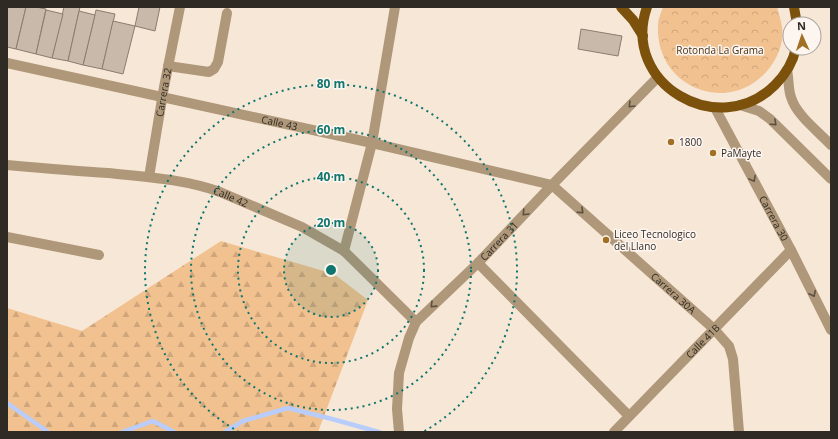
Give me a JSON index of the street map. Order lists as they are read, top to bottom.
{
  "streets": {
    "street": [
      "Carrera 32",
      "Calle 43",
      "Calle 42",
      "Carrera 30",
      "Carrera 31",
      "Carrera 30A",
      "Calle 41B"
    ]
  },
  "crossings": [
    ["Carrera 32", "Calle 43"],
    ["Carrera 32", "Calle 42"],
    ["Calle 43", "Carrera 31"],
    ["Calle 43", "Carrera 30A"],
    ["Calle 42", "Carrera 31"],
    ["Carrera 30", "Calle 41B"],
    ["Carrera 31", "Carrera 30A"],
    ["Carrera 30A", "Calle 41B"]
  ],
  "one_way": ["Carrera 31", "Carrera 30A"],
  "parks": ["Rotonda La Grama"],
  "places": ["1800", "PaMayte", "Liceo Tecnologico del Llano"],
  "north": "top",
  "rings": [
    "80 m",
    "60 m",
    "40 m",
    "20 m"
  ]
}
